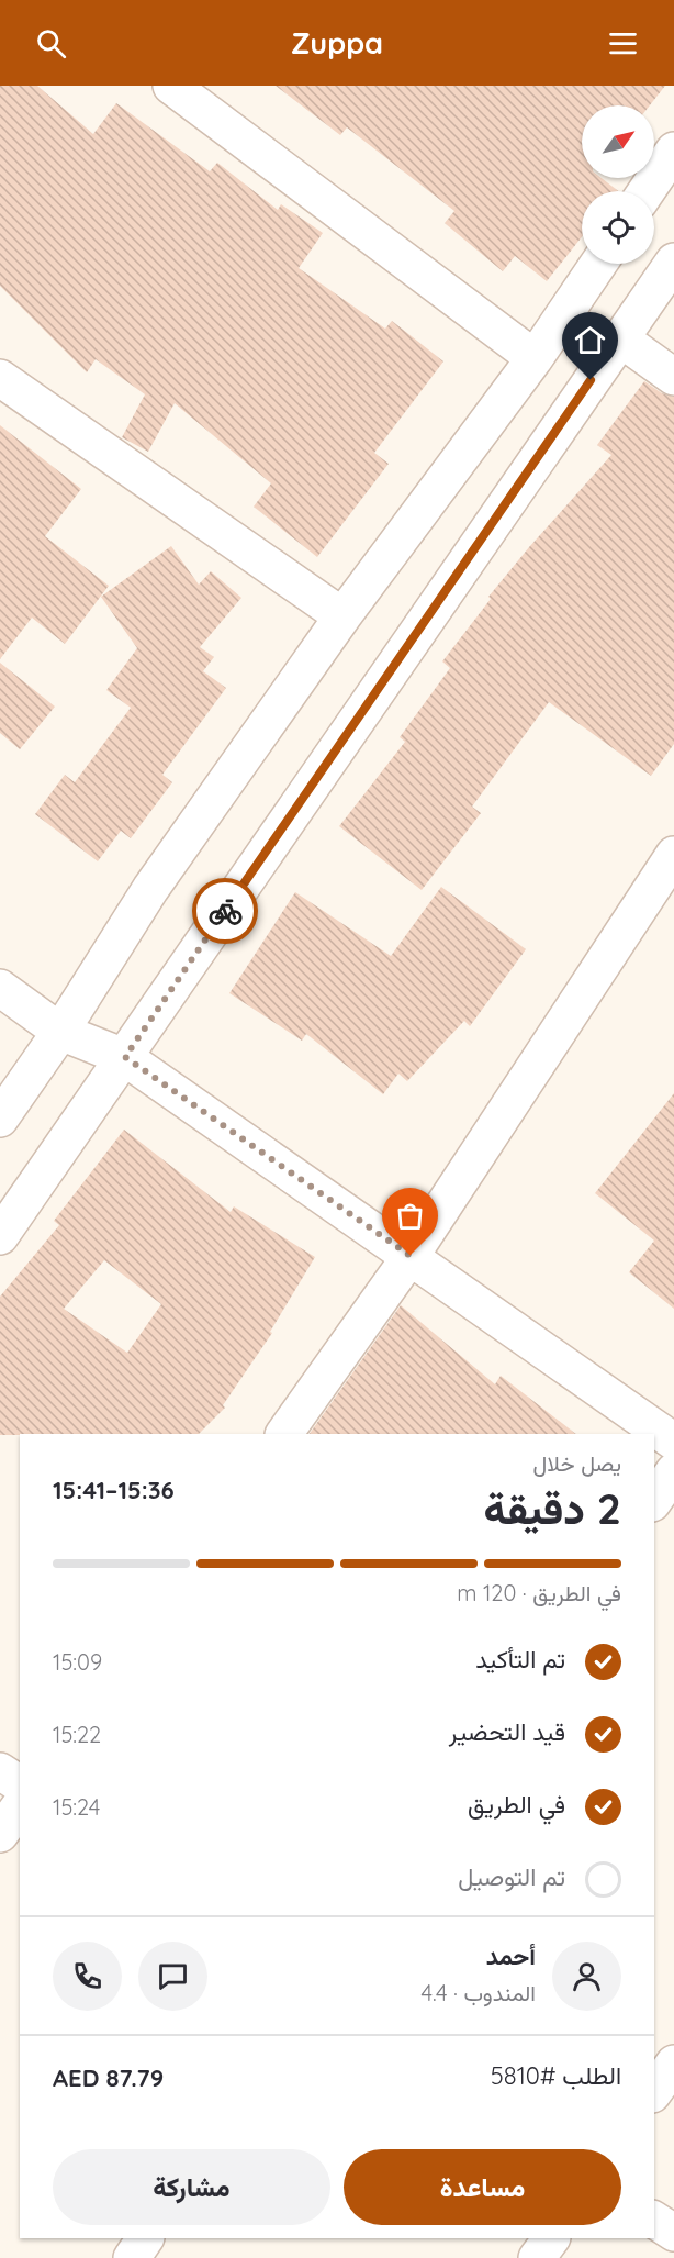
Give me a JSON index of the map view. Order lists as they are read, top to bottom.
{
  "north": "top right",
  "page": {
    "header": "Zuppa",
    "heading": ["2 دقيقة", "يصل خلال", "15:36–15:41"],
    "panel": [
      "أحمد",
      "المندوب · 4.4",
      "الطلب #5810",
      "AED 87.79"
    ],
    "bar": "في الطريق · 120 m",
    "list": [
      ["تم التأكيد", "15:09"],
      ["قيد التحضير", "15:22"],
      ["في الطريق", "15:24"],
      "تم التوصيل"
    ],
    "buttons": ["مساعدة", "مشاركة"]
  }
}
